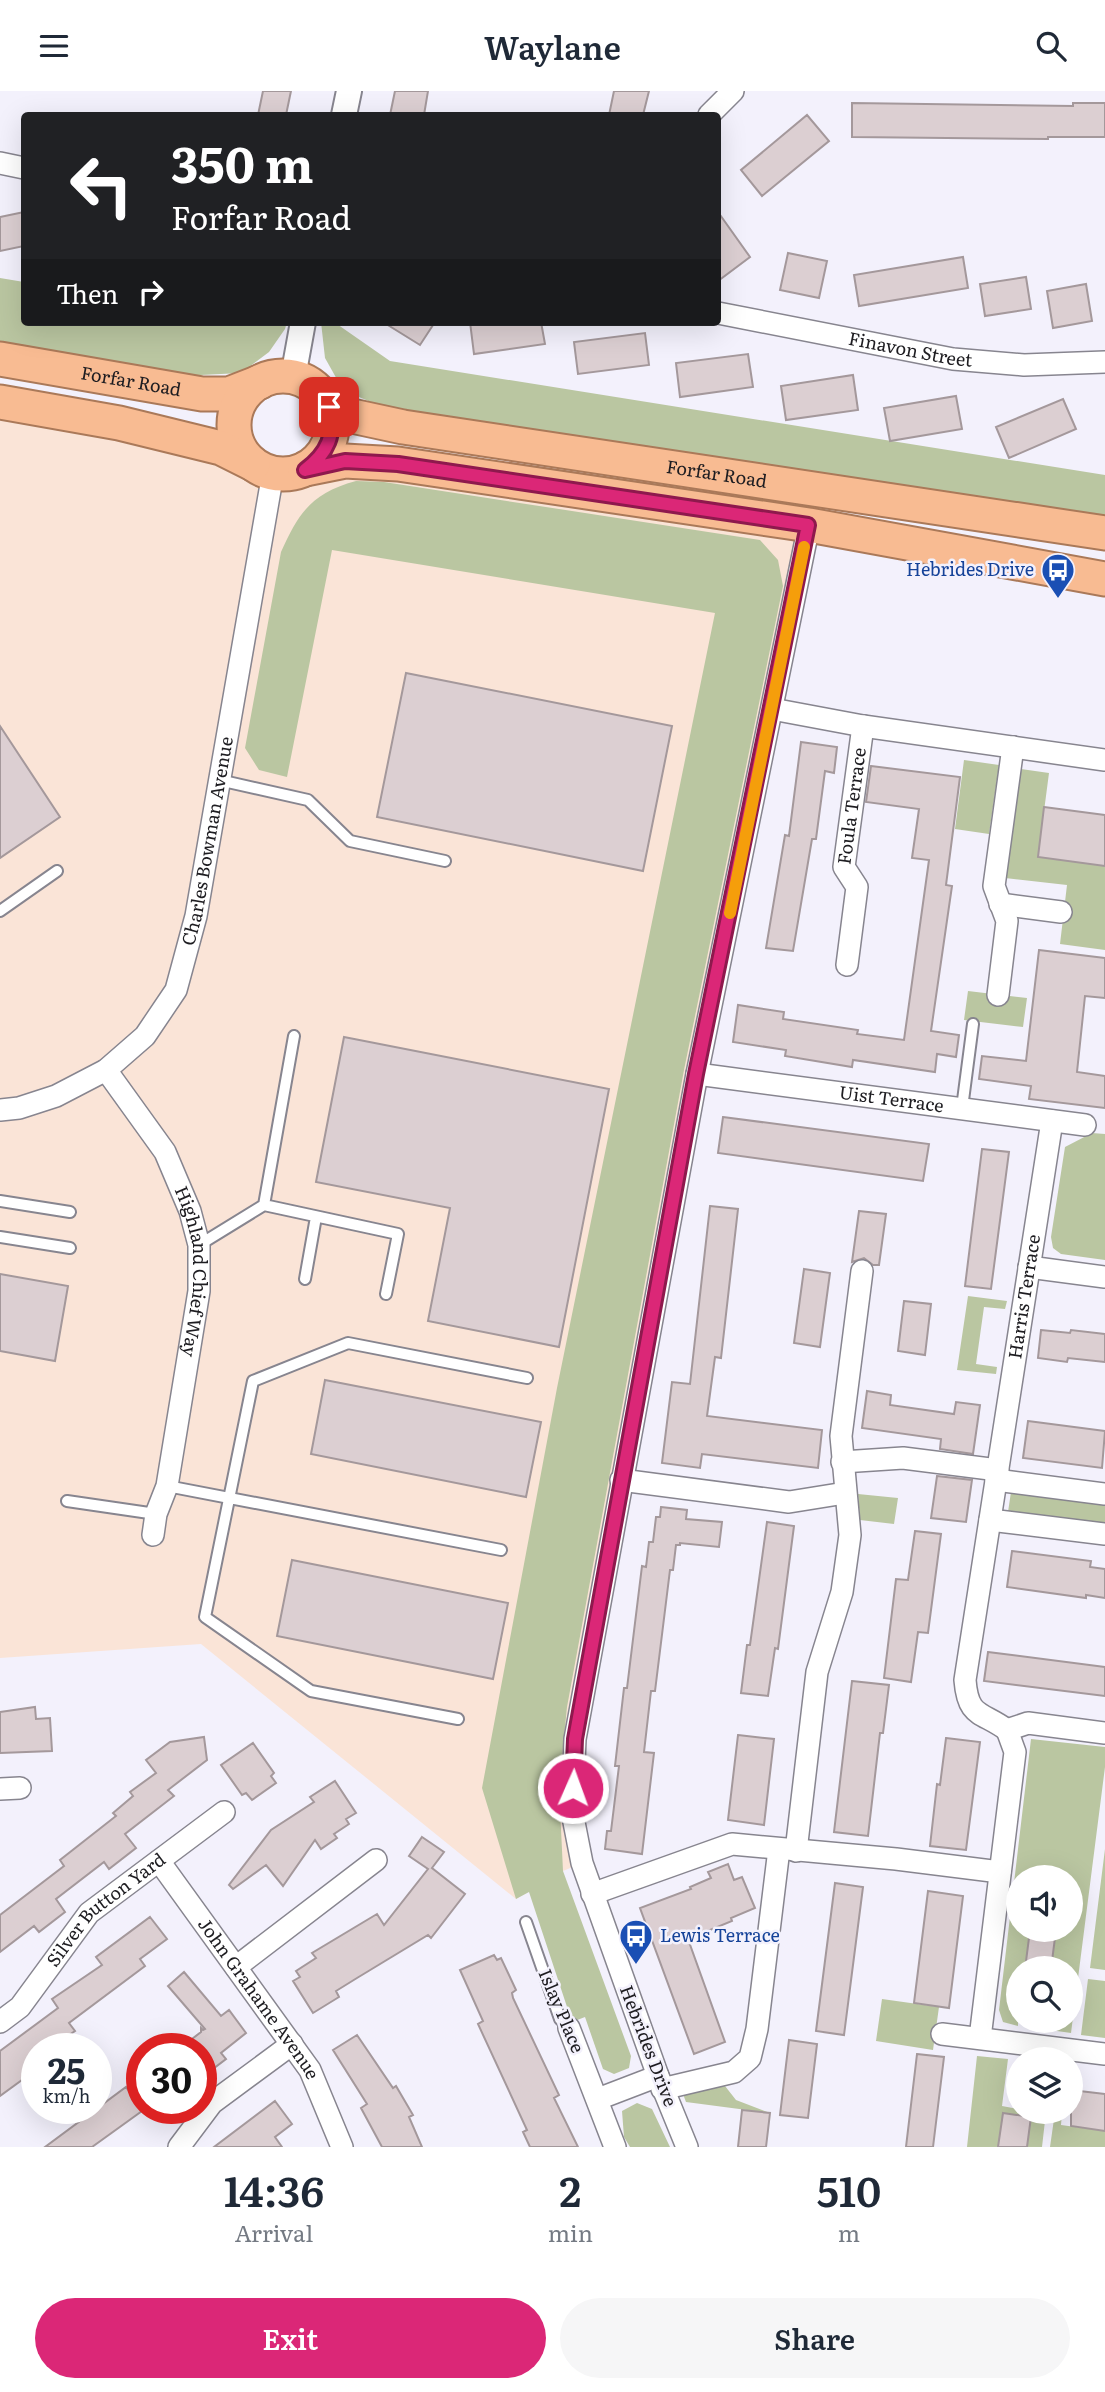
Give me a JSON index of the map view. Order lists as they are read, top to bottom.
{
  "streets": {
    "highway": ["Forfar Road"],
    "street": [
      "Finavon Street",
      "Foula Terrace",
      "Charles Bowman Avenue",
      "Uist Terrace",
      "Highland Chief Way",
      "Harris Terrace",
      "Silver Button Yard",
      "John Grahame Avenue",
      "Islay Place",
      "Hebrides Drive"
    ]
  },
  "crossings": [
    ["Forfar Road", "Charles Bowman Avenue"],
    ["Forfar Road", "Hebrides Drive"],
    ["Charles Bowman Avenue", "Highland Chief Way"],
    ["Uist Terrace", "Harris Terrace"],
    ["Uist Terrace", "Hebrides Drive"],
    ["Silver Button Yard", "John Grahame Avenue"]
  ],
  "places": {
    "bus stop": ["Hebrides Drive", "Lewis Terrace"]
  },
  "page": {
    "header": "Waylane",
    "turn": ["350 m", "Forfar Road"],
    "then": "Then",
    "speed": "25 km/h",
    "limit": "30",
    "eta": [
      "14:36",
      "Arrival",
      "2",
      "min",
      "510",
      "m"
    ],
    "buttons": ["Exit", "Share"]
  }
}
